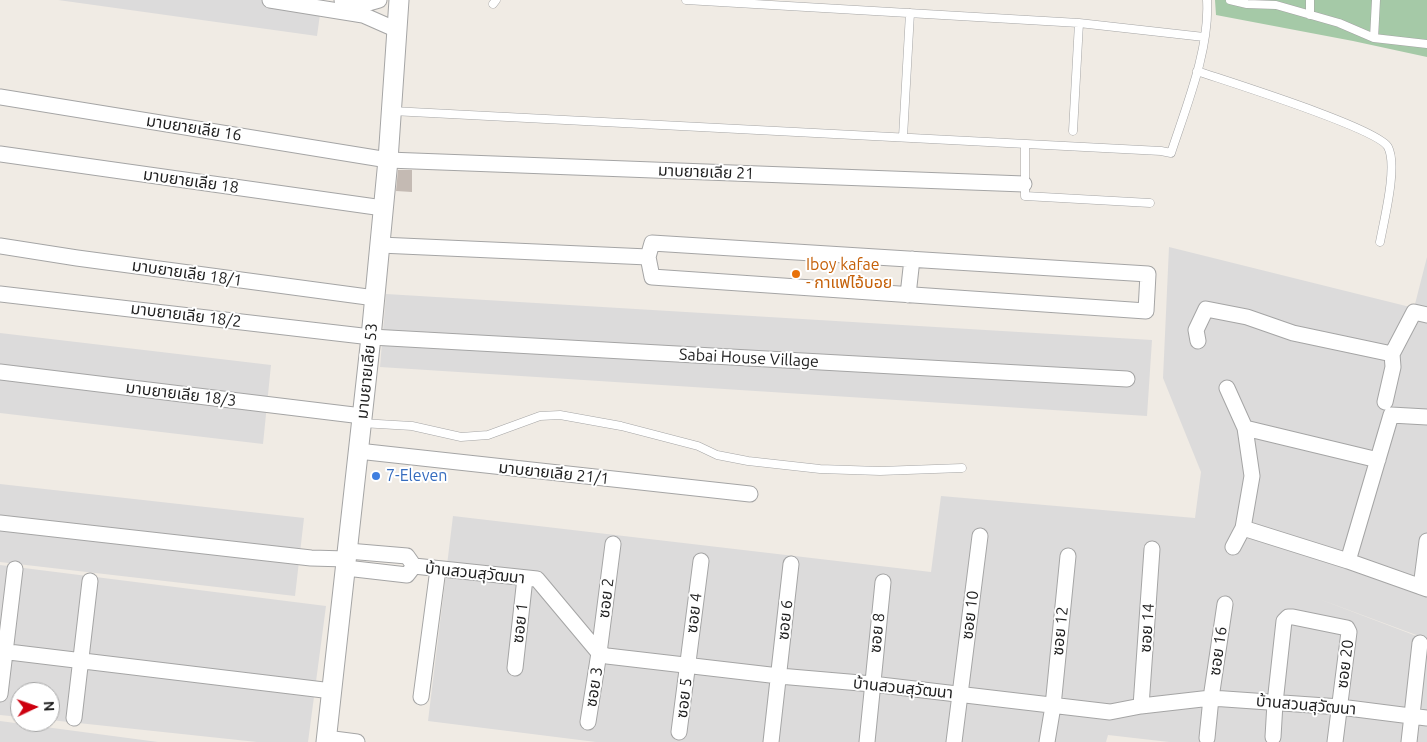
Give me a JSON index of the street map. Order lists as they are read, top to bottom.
{
  "streets": {
    "street": [
      "มาบยายเลีย 16",
      "มาบยายเลีย 21",
      "มาบยายเลีย 18",
      "มาบยายเลีย 18/1",
      "มาบยายเลีย 18/2",
      "Sabai House Village",
      "มาบยายเลีย 53",
      "มาบยายเลีย 18/3",
      "มาบยายเลีย 21/1",
      "บ้านสวนสุวัฒนา",
      "ซอย 2",
      "ซอย 4",
      "ซอย 10",
      "ซอย 6",
      "ซอย 1",
      "ซอย 14",
      "ซอย 12",
      "ซอย 8",
      "ซอย 16",
      "ซอย 20",
      "ซอย 3",
      "ซอย 5"
    ]
  },
  "crossings": [
    ["มาบยายเลีย 16", "มาบยายเลีย 21"],
    ["มาบยายเลีย 16", "มาบยายเลีย 53"],
    ["มาบยายเลีย 21", "มาบยายเลีย 53"],
    ["มาบยายเลีย 18", "มาบยายเลีย 53"],
    ["มาบยายเลีย 18/1", "มาบยายเลีย 53"],
    ["มาบยายเลีย 18/2", "Sabai House Village"],
    ["มาบยายเลีย 18/2", "มาบยายเลีย 53"],
    ["Sabai House Village", "มาบยายเลีย 53"],
    ["มาบยายเลีย 53", "มาบยายเลีย 18/3"],
    ["มาบยายเลีย 53", "มาบยายเลีย 21/1"],
    ["มาบยายเลีย 53", "บ้านสวนสุวัฒนา"],
    ["บ้านสวนสุวัฒนา", "ซอย 2"],
    ["บ้านสวนสุวัฒนา", "ซอย 4"],
    ["บ้านสวนสุวัฒนา", "ซอย 10"],
    ["บ้านสวนสุวัฒนา", "ซอย 6"],
    ["บ้านสวนสุวัฒนา", "ซอย 1"],
    ["บ้านสวนสุวัฒนา", "ซอย 14"],
    ["บ้านสวนสุวัฒนา", "ซอย 12"],
    ["บ้านสวนสุวัฒนา", "ซอย 8"],
    ["บ้านสวนสุวัฒนา", "ซอย 16"],
    ["บ้านสวนสุวัฒนา", "ซอย 20"],
    ["บ้านสวนสุวัฒนา", "ซอย 3"],
    ["บ้านสวนสุวัฒนา", "ซอย 5"],
    ["ซอย 2", "ซอย 3"],
    ["ซอย 4", "ซอย 5"]
  ],
  "places": ["Iboy kafae - กาแฟไอ้บอย", "7-Eleven"],
  "north": "right"
}
